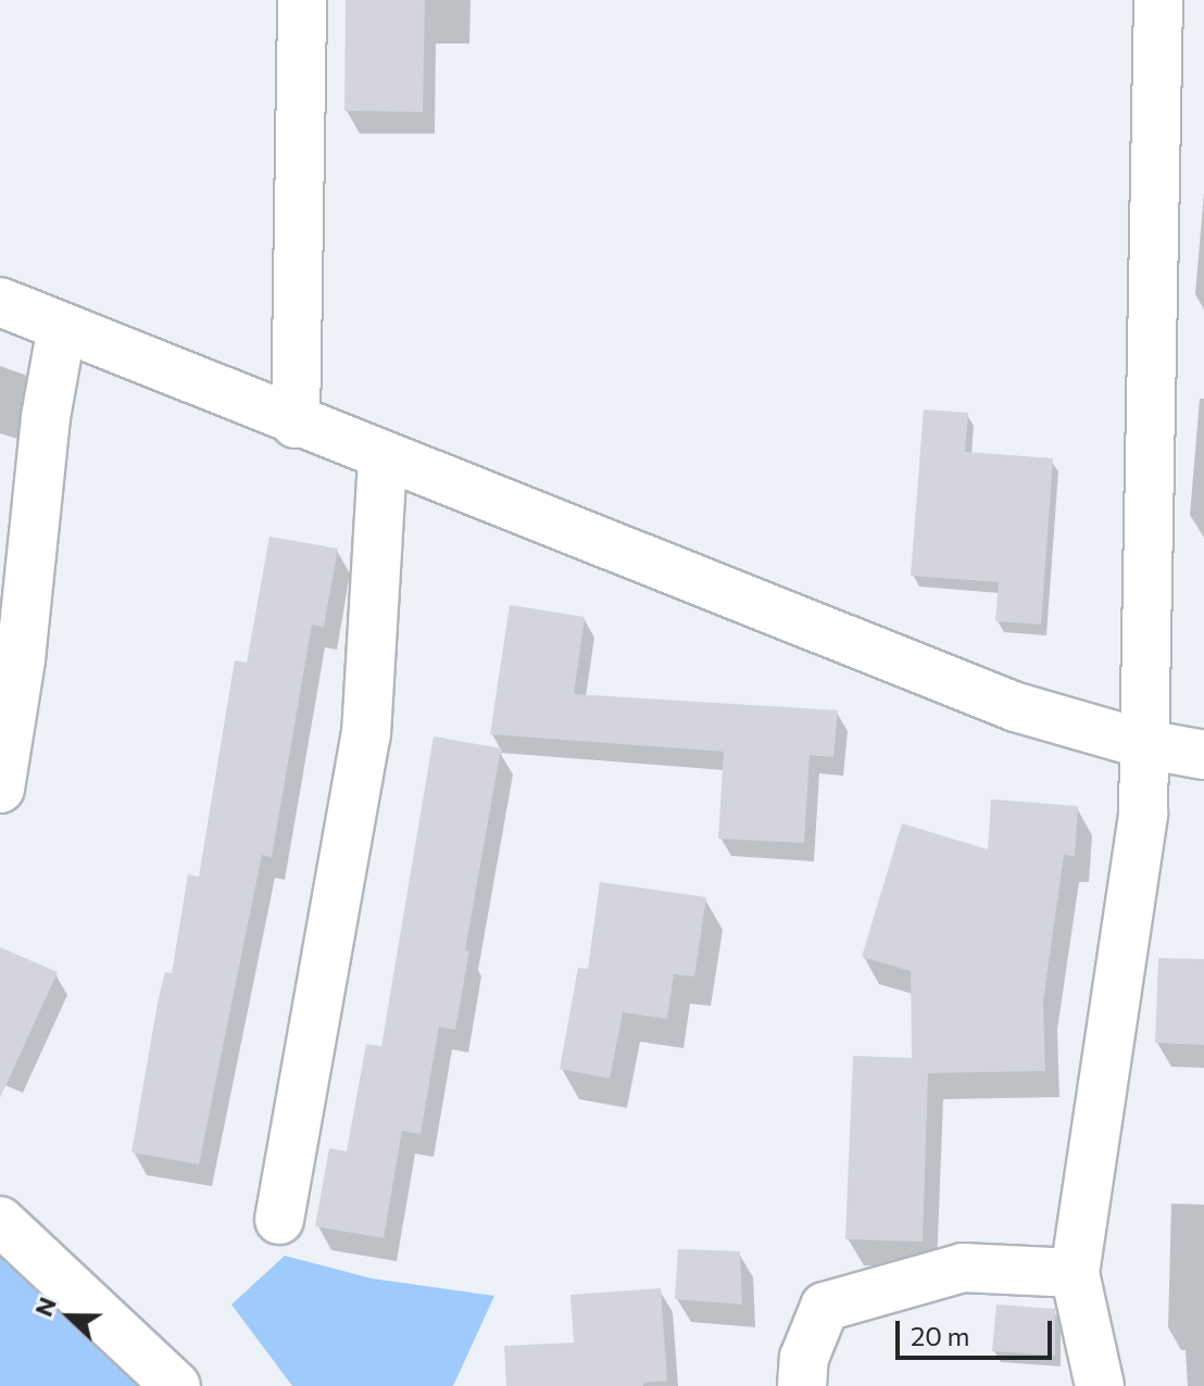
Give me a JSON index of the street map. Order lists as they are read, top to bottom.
{
  "scale_bar": "20 m",
  "north": "left"
}
